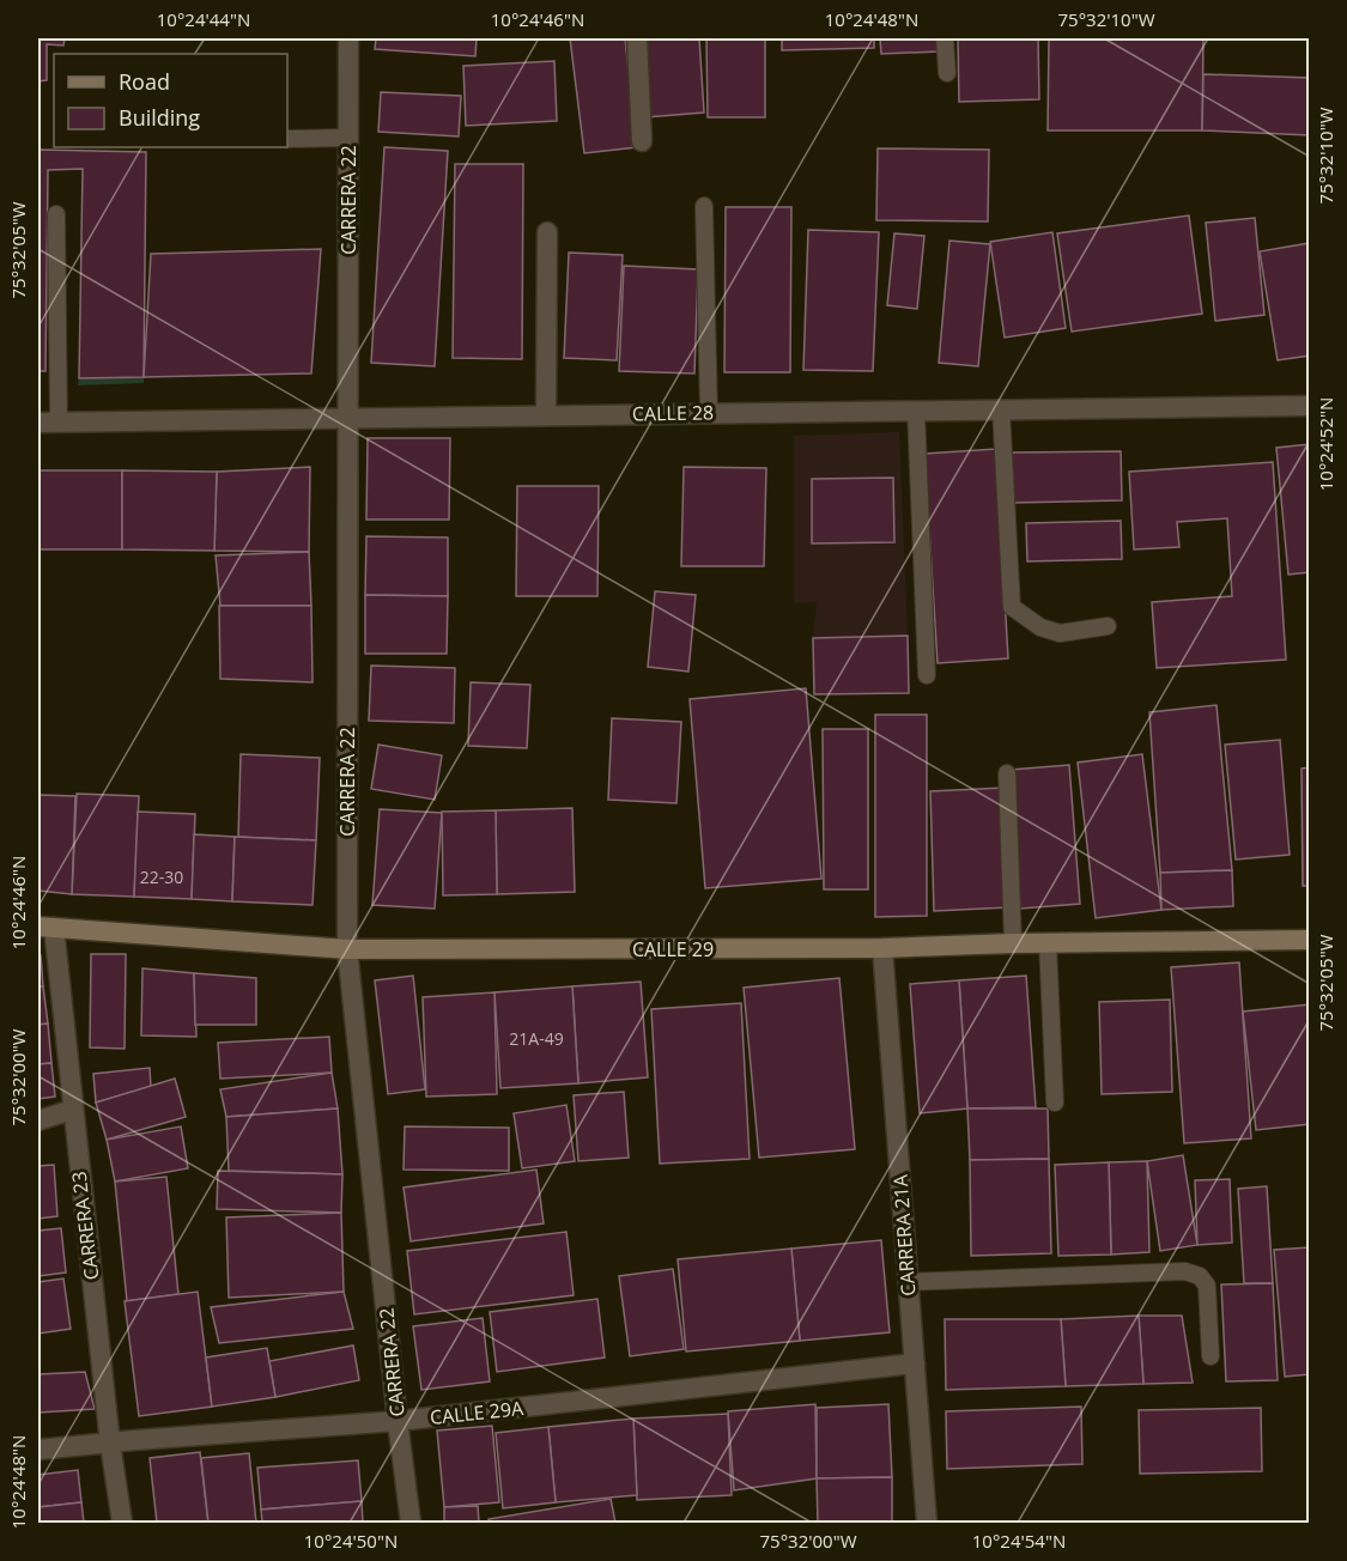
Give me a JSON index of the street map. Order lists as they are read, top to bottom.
{
  "streets": {
    "main road": ["CALLE 29"],
    "street": [
      "CARRERA 22",
      "CALLE 28",
      "CARRERA 23",
      "CARRERA 21A",
      "CALLE 29A"
    ]
  },
  "crossings": [
    ["CARRERA 22", "CALLE 28"],
    ["CARRERA 22", "CALLE 29"],
    ["CARRERA 22", "CALLE 29A"],
    ["CALLE 29", "CARRERA 23"],
    ["CALLE 29", "CARRERA 21A"],
    ["CARRERA 23", "CALLE 29A"],
    ["CARRERA 21A", "CALLE 29A"]
  ],
  "house_numbers": ["22-30", "21A-49"],
  "legend": ["Road", "Building"],
  "coordinates": [
    "10°24'44\"N",
    "10°24'46\"N",
    "10°24'48\"N",
    "75°32'10\"W",
    "75°32'05\"W",
    "10°24'52\"N",
    "75°32'00\"W",
    "10°24'50\"N",
    "10°24'54\"N"
  ]
}
